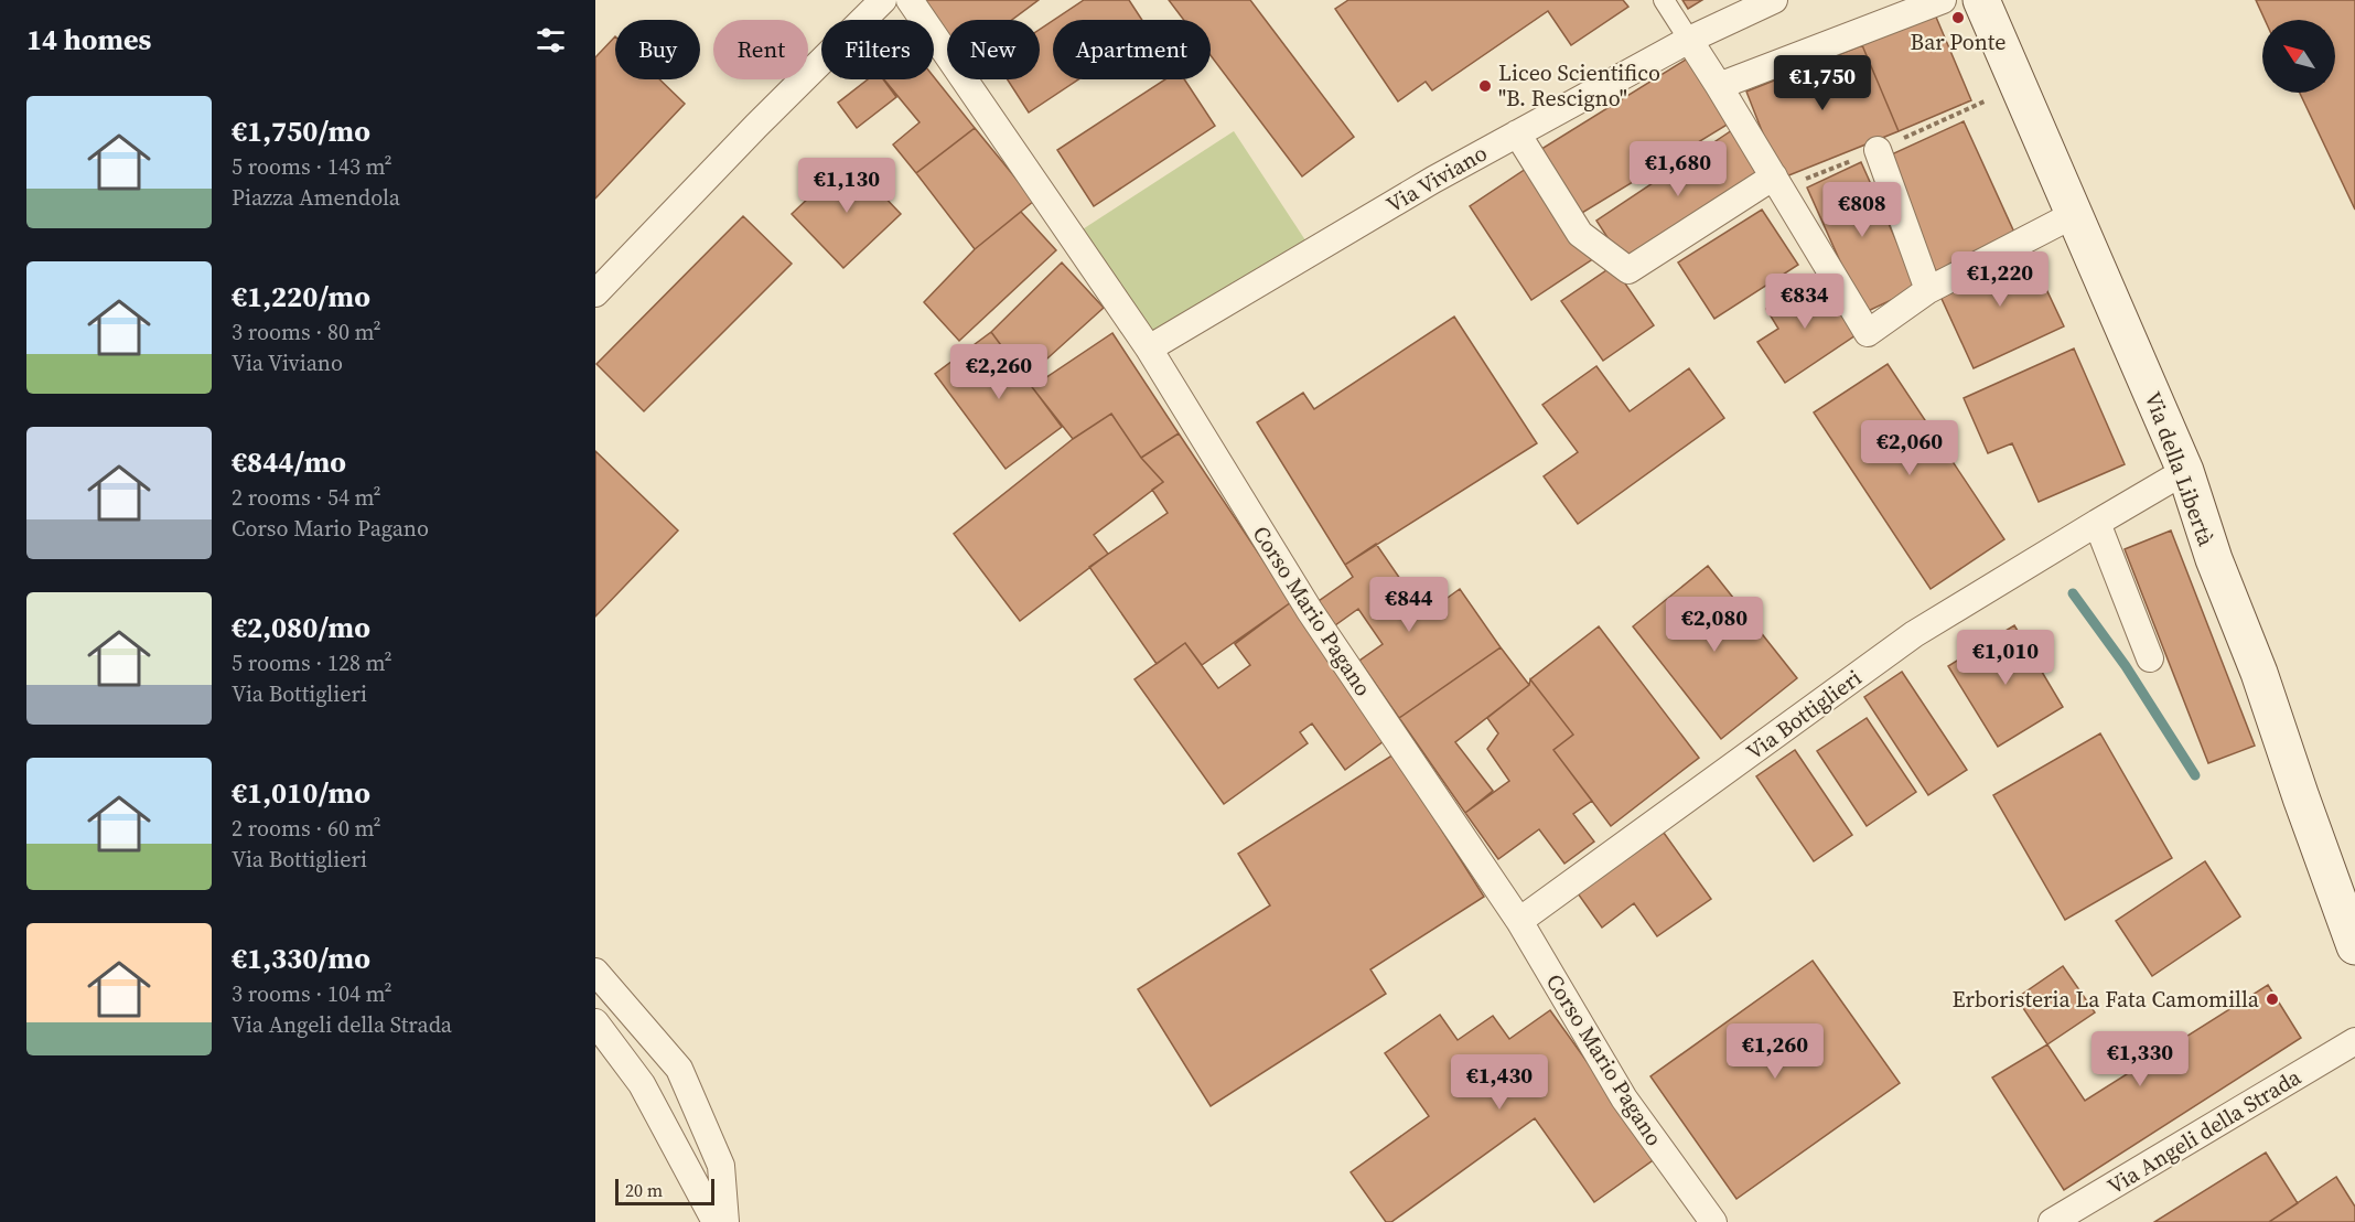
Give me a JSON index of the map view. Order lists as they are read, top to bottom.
{
  "streets": {
    "main road": ["Via della Libertà"],
    "street": [
      "Via Viviano",
      "Corso Mario Pagano",
      "Via Bottiglieri",
      "Via Angeli della Strada"
    ]
  },
  "crossings": [
    ["Via Viviano", "Corso Mario Pagano"],
    ["Via della Libertà", "Via Bottiglieri"],
    ["Corso Mario Pagano", "Via Bottiglieri"]
  ],
  "places": ["Bar Ponte", "Liceo Scientifico \"B. Rescigno\"", "Erboristeria La Fata Camomilla"],
  "scale_bar": "20 m",
  "north": "top left",
  "page": {
    "heading": "14 homes",
    "chip": [
      "Buy",
      "Rent",
      "Filters",
      "New",
      "Apartment"
    ],
    "price": [
      "€1,750",
      "€1,680",
      "€1,130",
      "€808",
      "€1,220",
      "€834",
      "€2,260",
      "€2,060",
      "€844",
      "€2,080",
      "€1,010",
      "€1,260",
      "€1,330",
      "€1,430"
    ],
    "list": [
      {
        "name": "€1,750/mo",
        "note": "5 rooms · 143 m² · Piazza Amendola"
      },
      {
        "name": "€1,220/mo",
        "note": "3 rooms · 80 m² · Via Viviano"
      },
      {
        "name": "€844/mo",
        "note": "2 rooms · 54 m² · Corso Mario Pagano"
      },
      {
        "name": "€2,080/mo",
        "note": "5 rooms · 128 m² · Via Bottiglieri"
      },
      {
        "name": "€1,010/mo",
        "note": "2 rooms · 60 m² · Via Bottiglieri"
      },
      {
        "name": "€1,330/mo",
        "note": "3 rooms · 104 m² · Via Angeli della Strada"
      }
    ],
    "scale": "20 m"
  }
}
